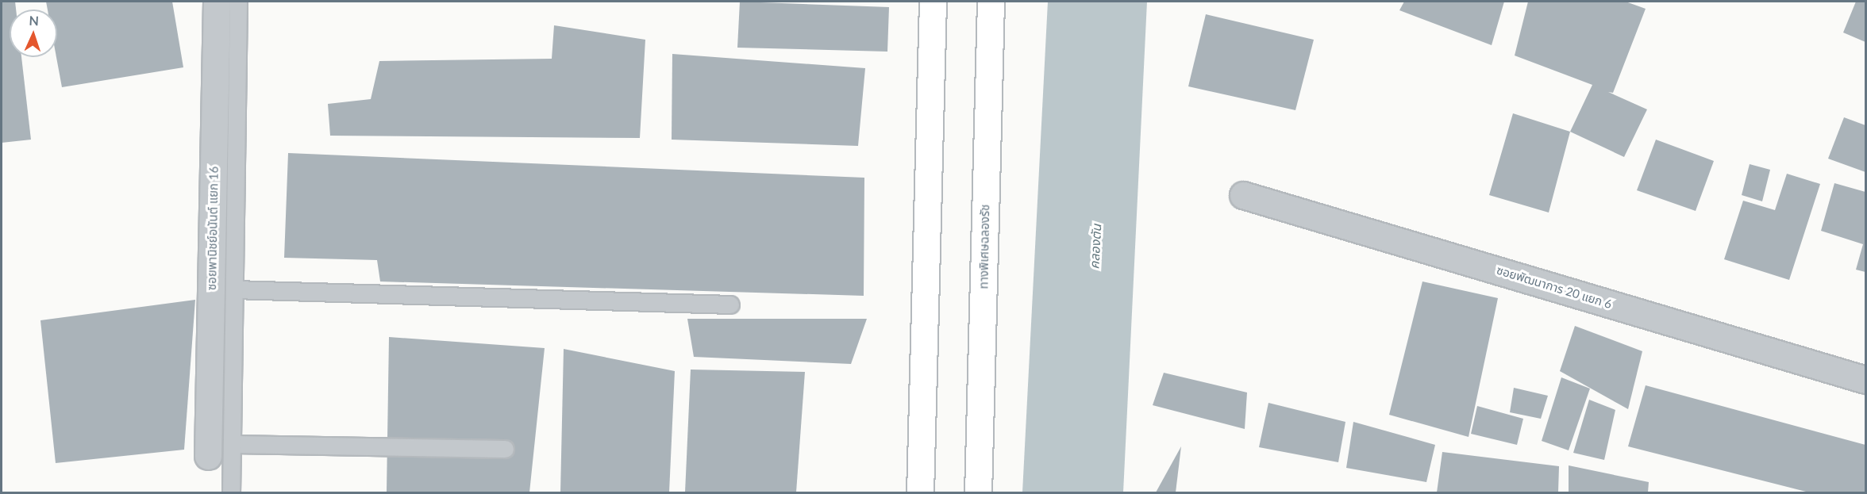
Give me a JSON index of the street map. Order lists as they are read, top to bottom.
{
  "streets": {
    "highway": ["ทางพิเศษฉลองรัช"],
    "street": ["ซอยพานิชย์อนันต์ แยก 16", "ซอยพัฒนาการ 20 แยก 6"]
  },
  "water": ["คลองตัน"],
  "north": "top"
}
